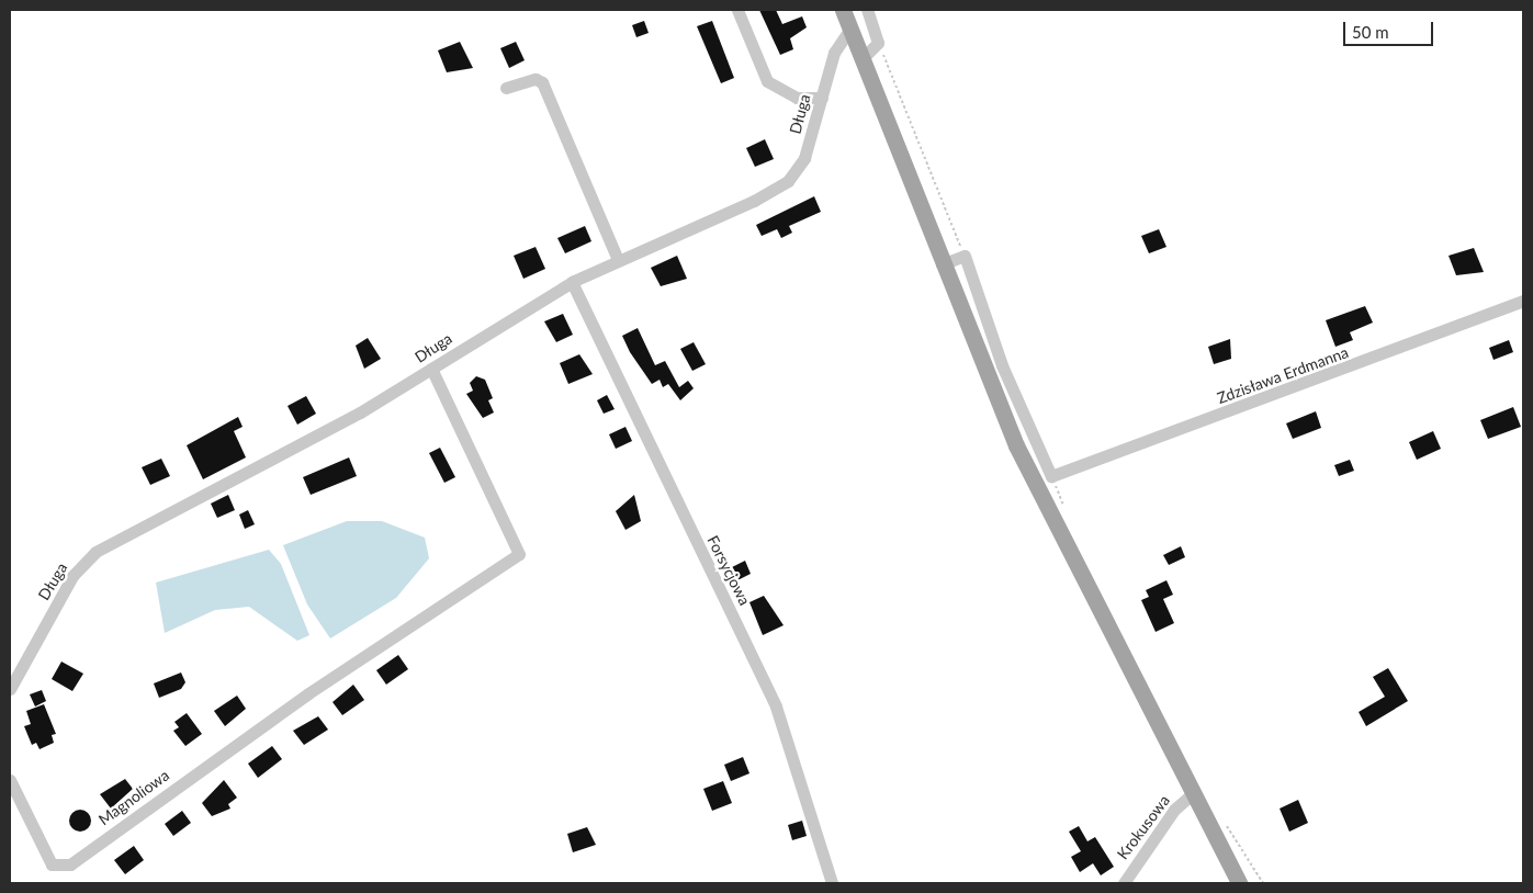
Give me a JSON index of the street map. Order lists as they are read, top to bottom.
{
  "streets": {
    "street": [
      "Długa",
      "Zdzisława Erdmanna",
      "Forsycjowa",
      "Magnoliowa",
      "Krokusowa"
    ]
  },
  "crossings": [
    ["Długa", "Forsycjowa"],
    ["Długa", "Magnoliowa"]
  ],
  "scale_bar": "50 m"
}
